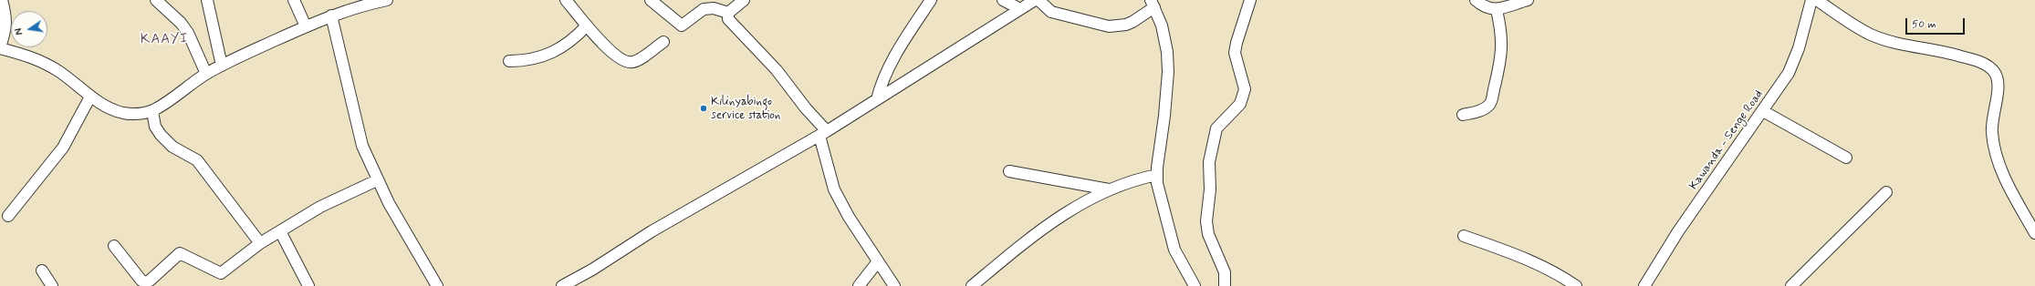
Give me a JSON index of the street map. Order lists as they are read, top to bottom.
{
  "streets": {
    "street": ["Kawanda - Senge Road"]
  },
  "districts": ["KAAYI"],
  "places": ["Kilinyabingo service station"],
  "scale_bar": "50 m",
  "north": "left"
}
